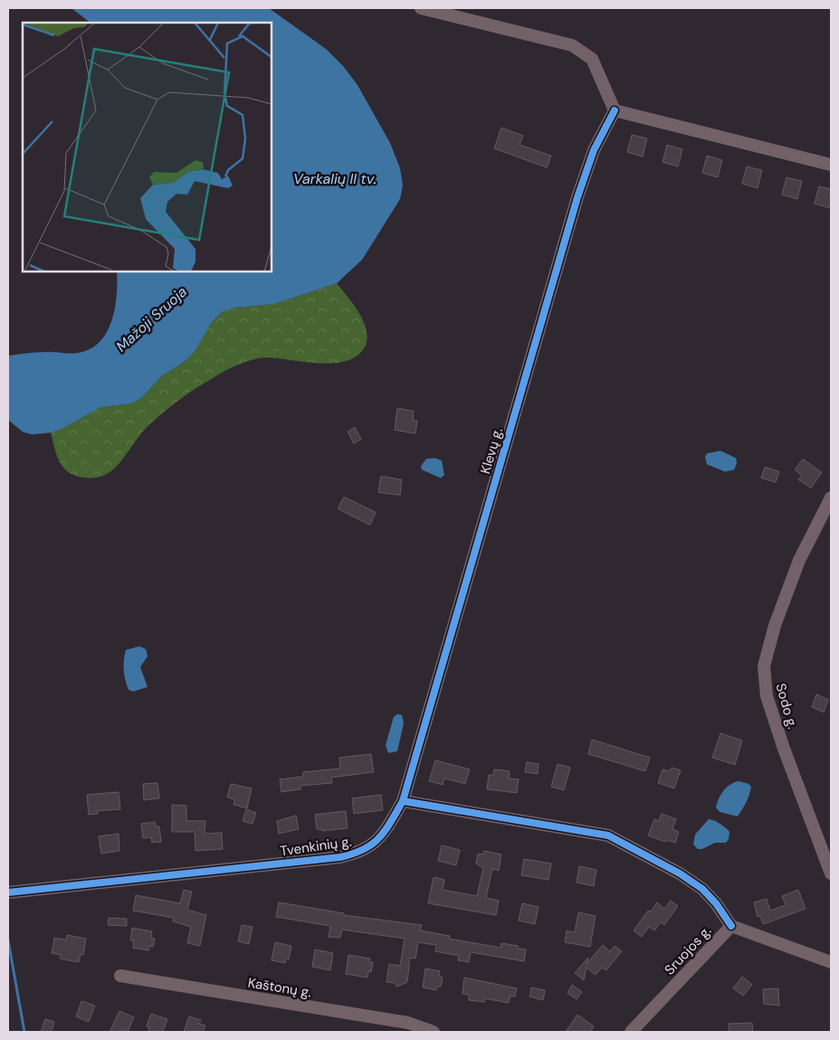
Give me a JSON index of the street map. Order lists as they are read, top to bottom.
{
  "streets": {
    "street": [
      "Klevų g.",
      "Sodo g.",
      "Tvenkinių g.",
      "Sruojos g.",
      "Kaštonų g."
    ]
  },
  "crossings": [
    ["Klevų g.", "Tvenkinių g."]
  ],
  "water": ["Varkalių II tv.", "Mažoji Sruoja"]
}
